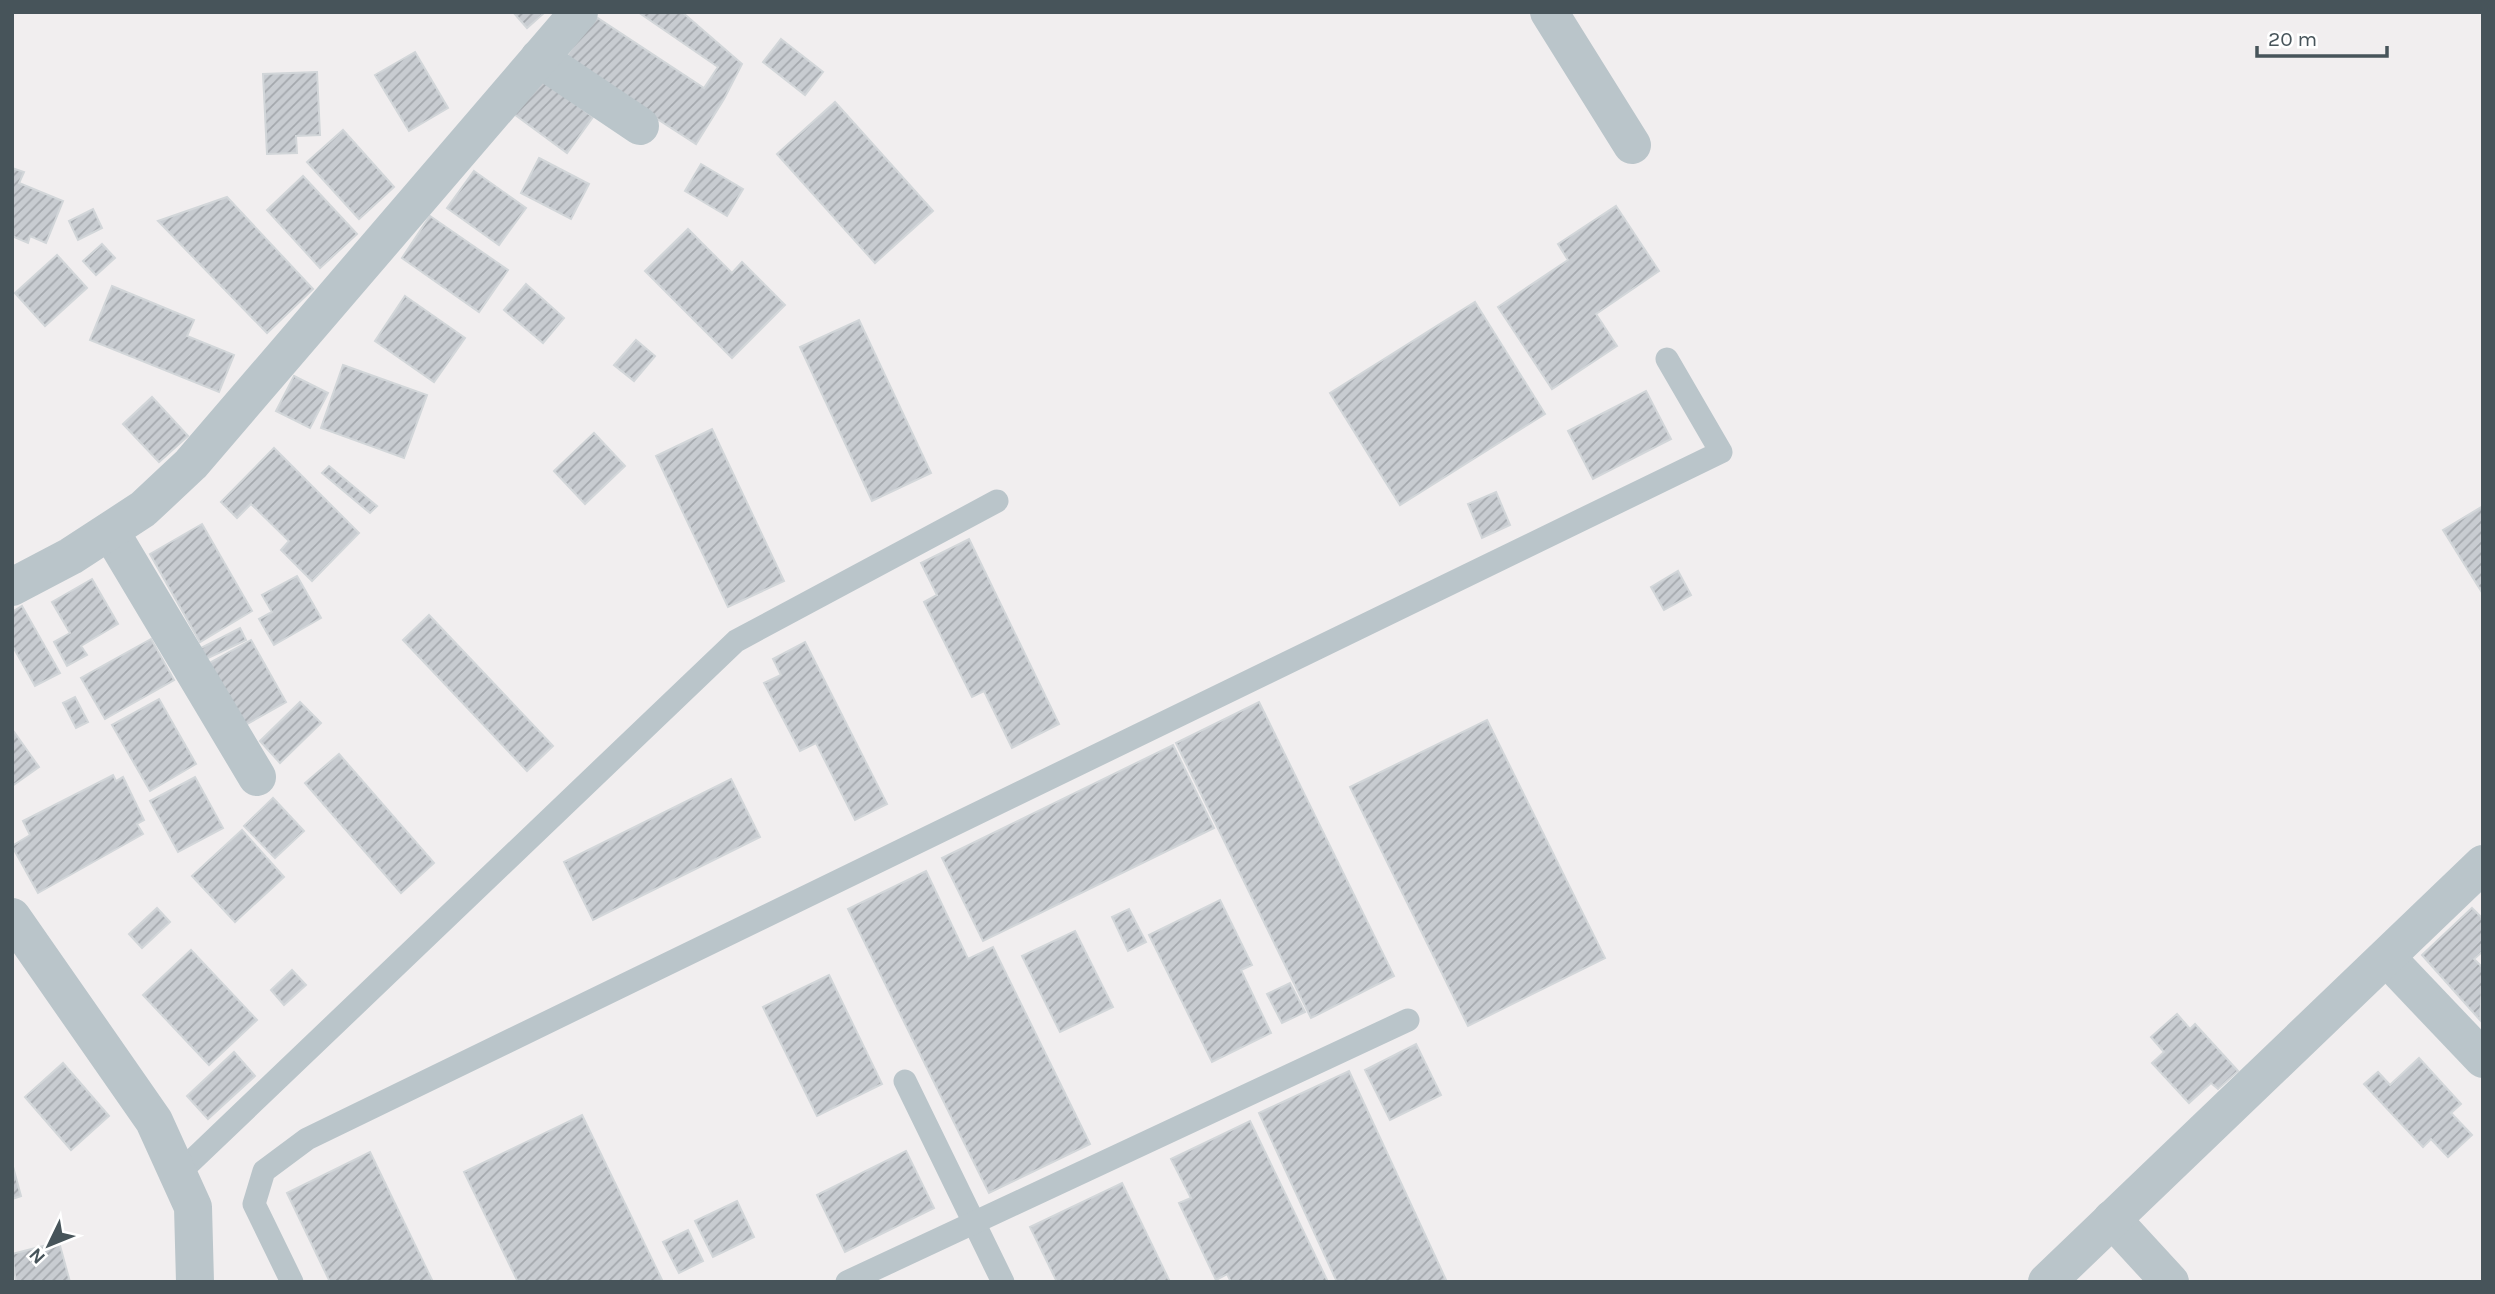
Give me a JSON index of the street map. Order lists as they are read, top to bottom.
{
  "scale_bar": "20 m",
  "north": "bottom left"
}
